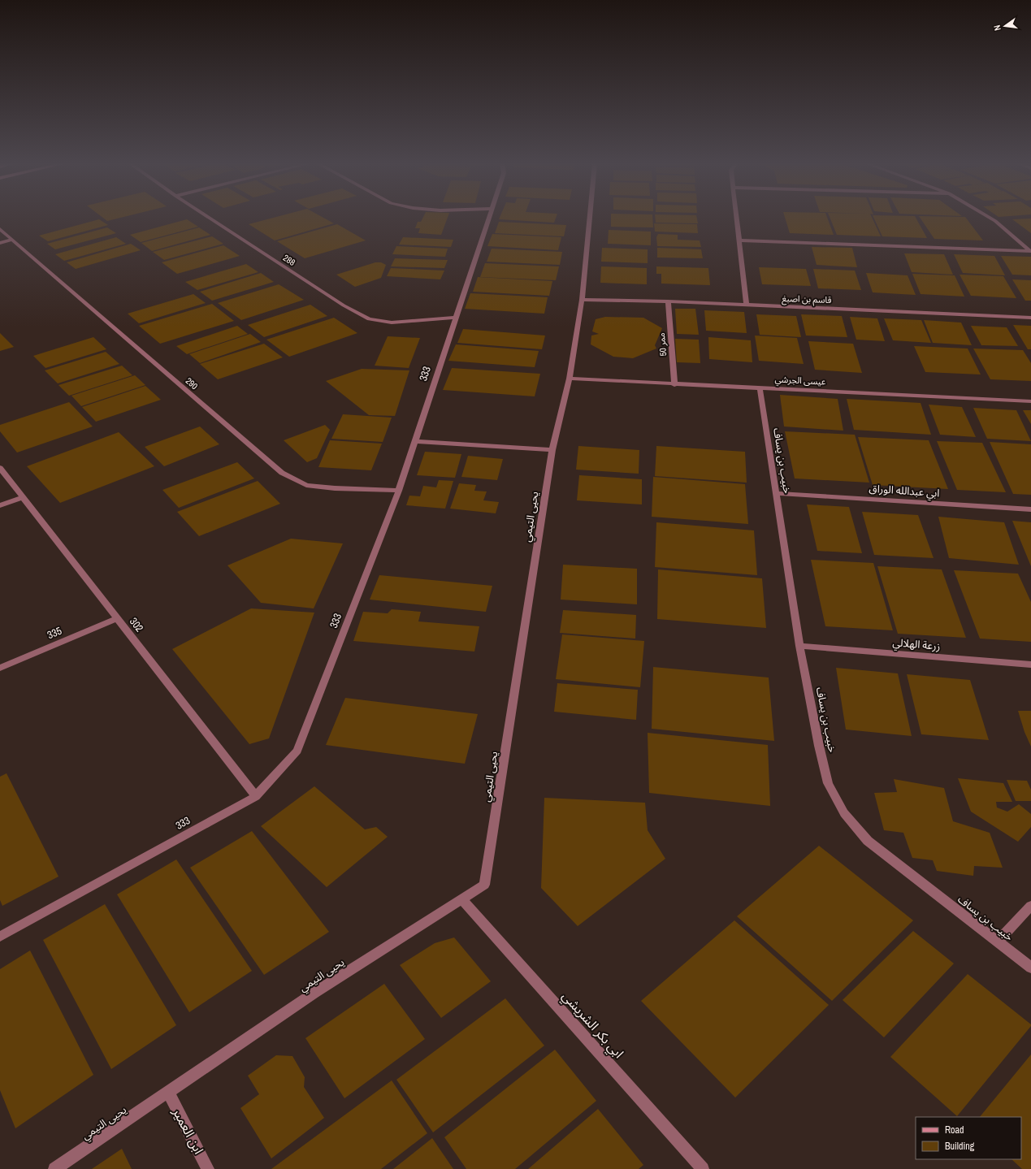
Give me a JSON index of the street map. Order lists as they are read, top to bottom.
{
  "streets": {
    "street": [
      "288",
      "قاسم بن اصبغ",
      "ممر 50",
      "333",
      "عيسى الجرشي",
      "290",
      "خبيب بن يساف",
      "ابي عبدالله الوراق",
      "يحيى التيمي",
      "302",
      "335",
      "زرعة الهلالي",
      "ابي بكر الشريشي",
      "ابن العمير"
    ]
  },
  "crossings": [
    ["288", "333"],
    ["قاسم بن اصبغ", "ممر 50"],
    ["قاسم بن اصبغ", "يحيى التيمي"],
    ["ممر 50", "عيسى الجرشي"],
    ["333", "290"],
    ["333", "302"],
    ["عيسى الجرشي", "خبيب بن يساف"],
    ["عيسى الجرشي", "يحيى التيمي"],
    ["خبيب بن يساف", "ابي عبدالله الوراق"],
    ["خبيب بن يساف", "زرعة الهلالي"],
    ["يحيى التيمي", "ابي بكر الشريشي"],
    ["يحيى التيمي", "ابن العمير"],
    ["302", "335"]
  ],
  "legend": ["Road", "Building"],
  "north": "left"
}
